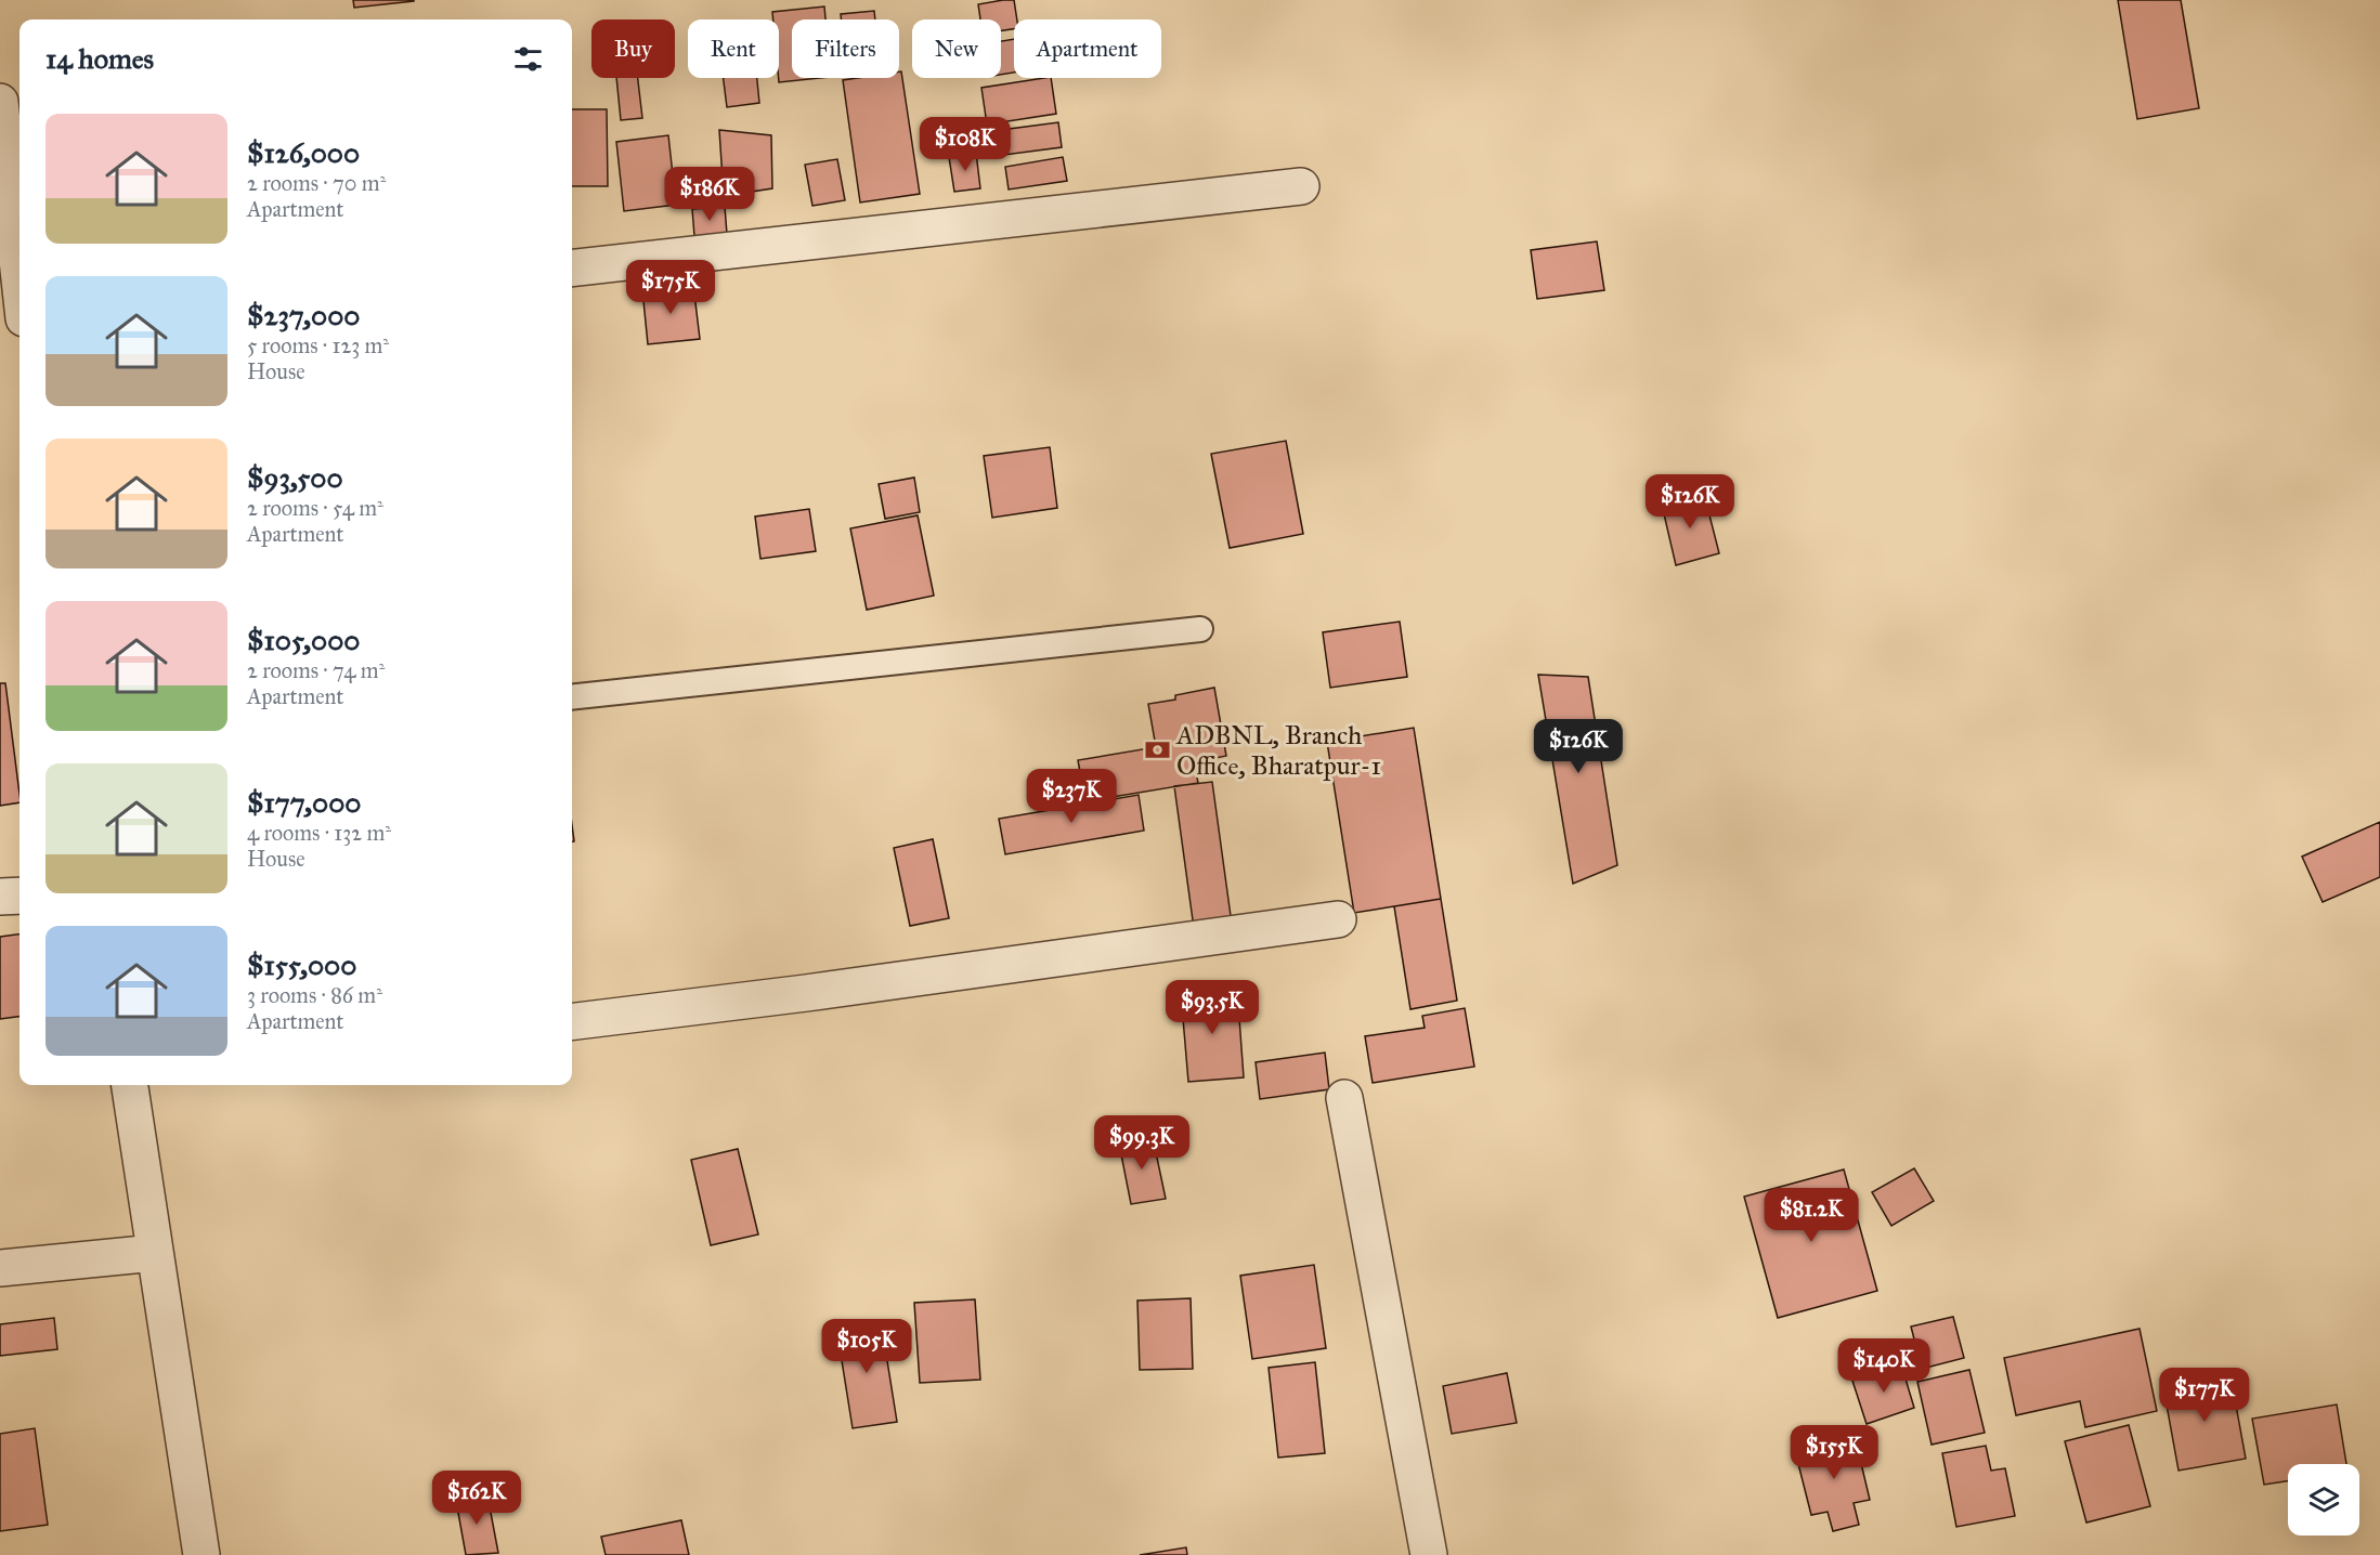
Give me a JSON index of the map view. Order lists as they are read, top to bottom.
{
  "places": {
    "bank": ["ADBNL, Branch Office, Bharatpur-1"]
  },
  "page": {
    "chip": [
      "Buy",
      "Rent",
      "Filters",
      "New",
      "Apartment"
    ],
    "heading": "14 homes",
    "list": [
      {
        "name": "$126,000",
        "note": "2 rooms · 70 m² · Apartment"
      },
      {
        "name": "$237,000",
        "note": "5 rooms · 123 m² · House"
      },
      {
        "name": "$93,500",
        "note": "2 rooms · 54 m² · Apartment"
      },
      {
        "name": "$105,000",
        "note": "2 rooms · 74 m² · Apartment"
      },
      {
        "name": "$177,000",
        "note": "4 rooms · 132 m² · House"
      },
      {
        "name": "$155,000",
        "note": "3 rooms · 86 m² · Apartment"
      }
    ],
    "price": [
      "$108K",
      "$186K",
      "$175K",
      "$126K",
      "$126K",
      "$237K",
      "$93.5K",
      "$99.3K",
      "$81.2K",
      "$105K",
      "$140K",
      "$177K",
      "$155K",
      "$162K"
    ]
  }
}
